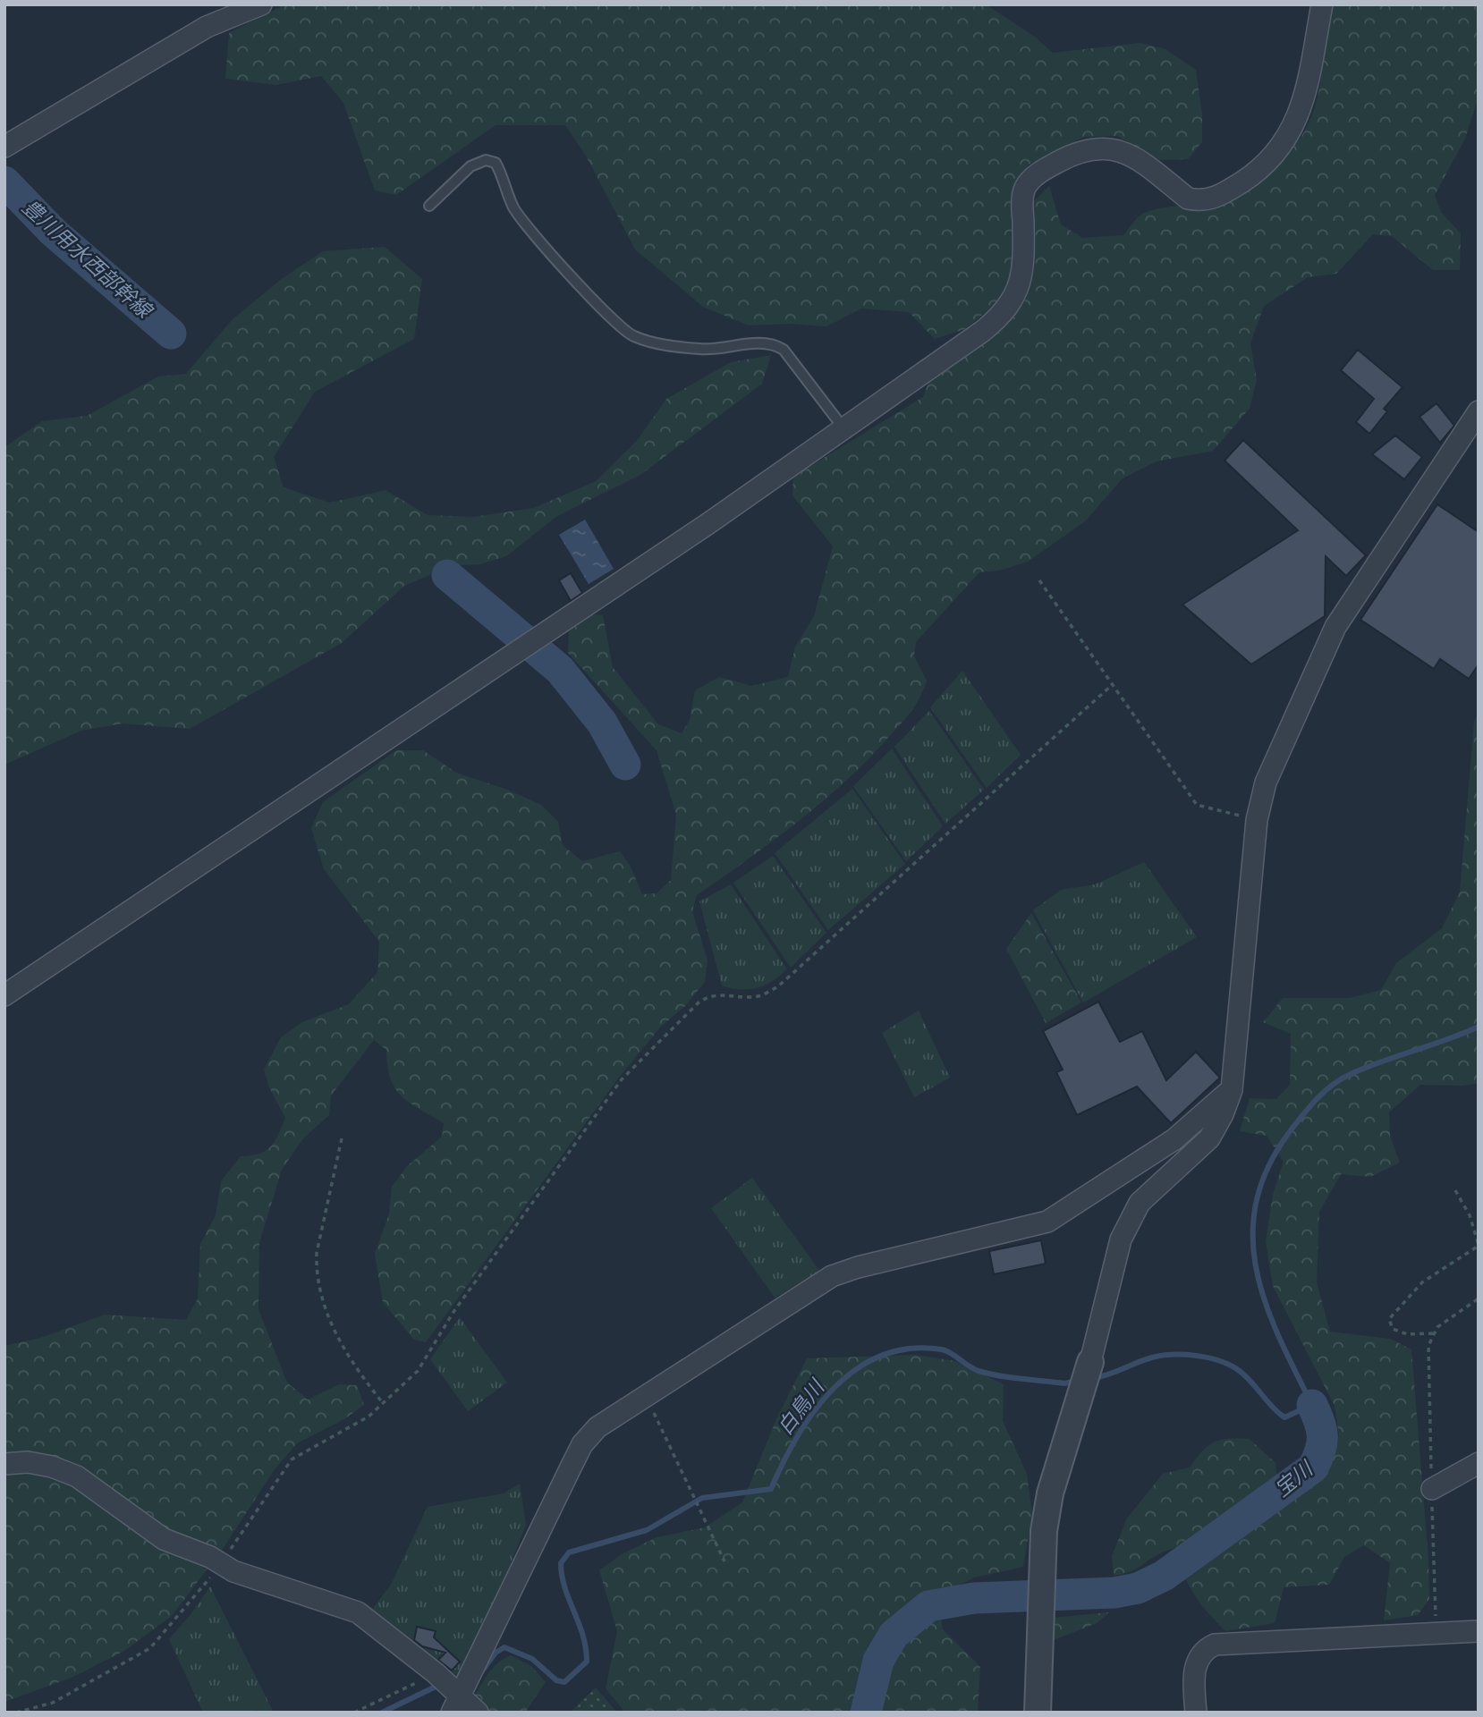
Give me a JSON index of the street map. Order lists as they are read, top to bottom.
{
  "water": ["豊川用水西部幹線", "白鳥川", "宝川"]
}
